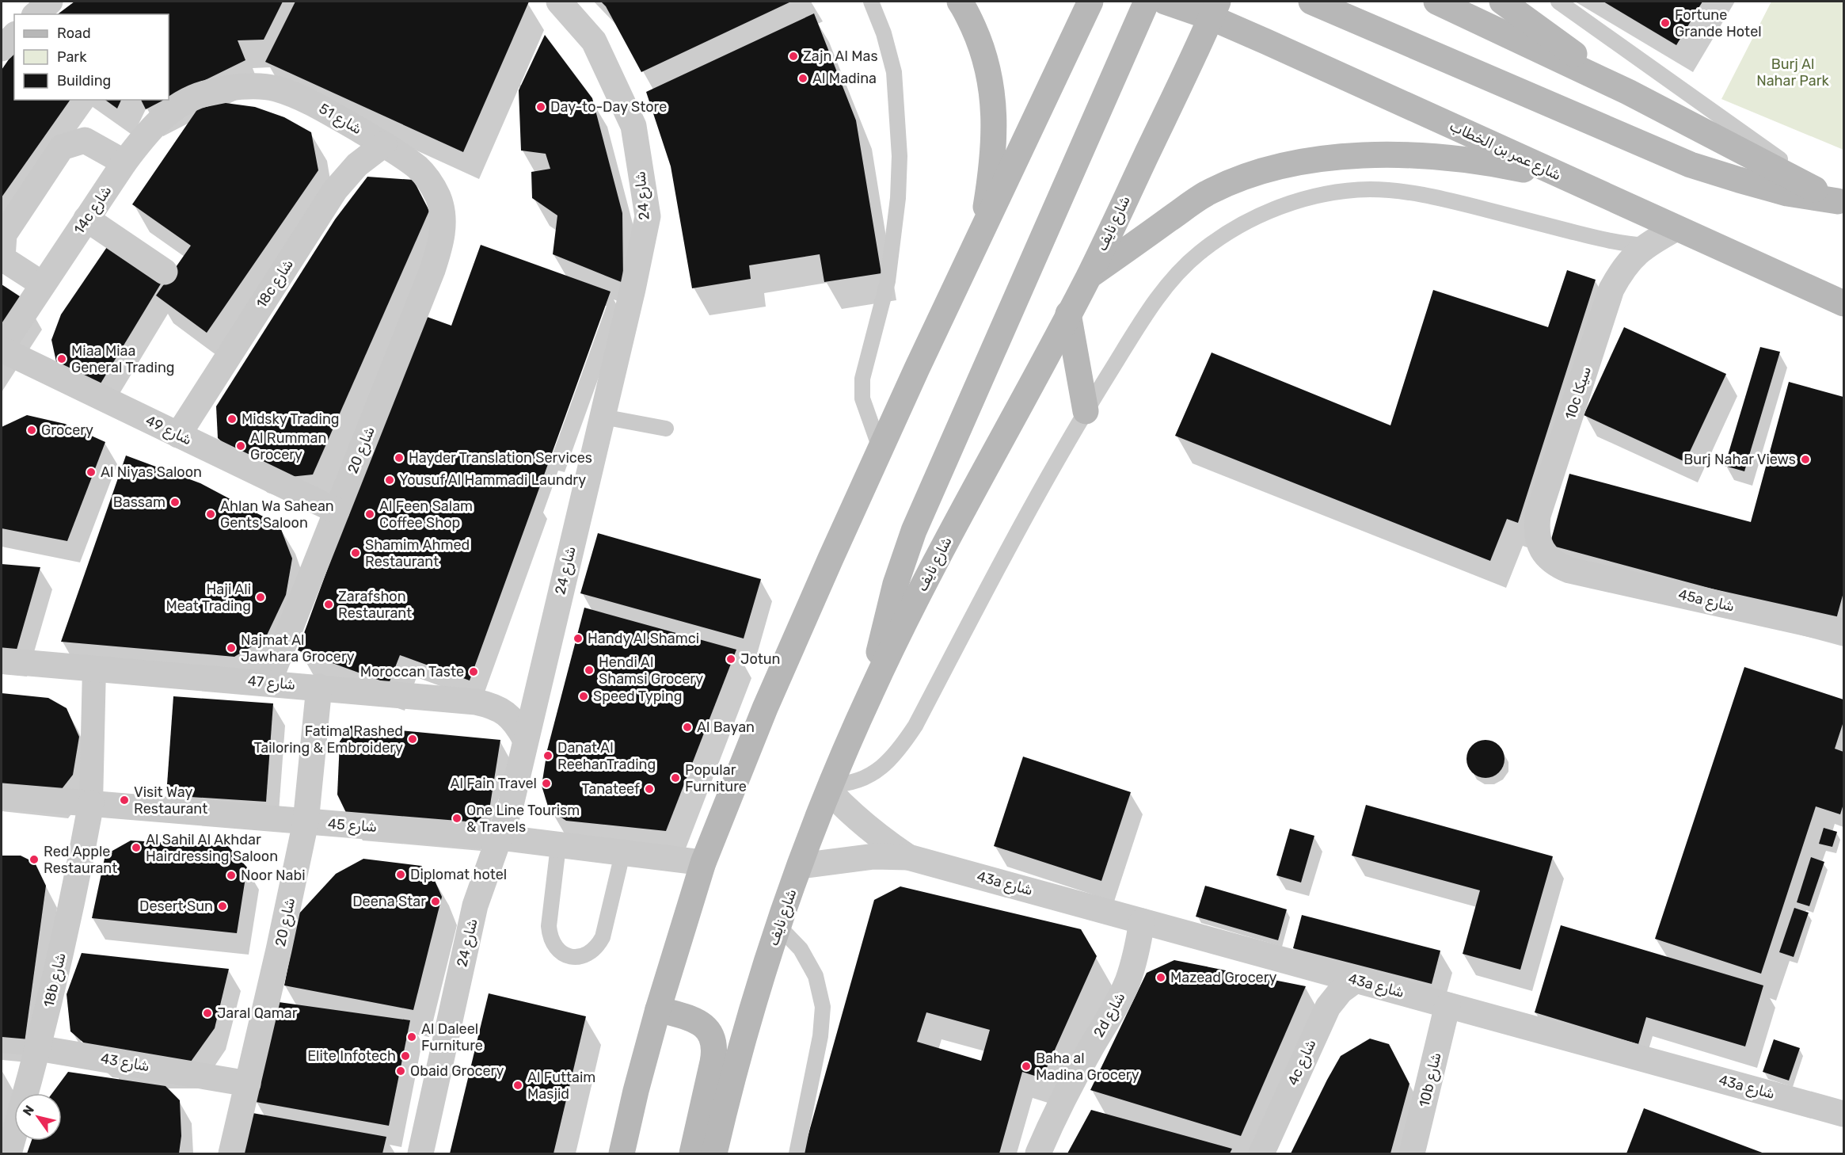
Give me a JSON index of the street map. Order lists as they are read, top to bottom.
{
  "streets": {
    "main road": ["شارع عمر بن الخطاب", "شارع نايف"],
    "street": [
      "شارع 51",
      "شارع 24",
      "14c شارع",
      "18c شارع",
      "10c سيكا",
      "شارع 49",
      "شارع 20",
      "45a شارع",
      "شارع 47",
      "شارع 45",
      "43a شارع",
      "18b شارع",
      "2d شارع",
      "شارع 43",
      "4c شارع",
      "10b شارع"
    ]
  },
  "crossings": [
    ["شارع 51", "14c شارع"],
    ["شارع 51", "18c شارع"],
    ["شارع 51", "شارع 20"],
    ["شارع عمر بن الخطاب", "شارع نايف"],
    ["شارع عمر بن الخطاب", "10c سيكا"],
    ["شارع 24", "شارع 47"],
    ["شارع 24", "شارع 45"],
    ["14c شارع", "شارع 49"],
    ["شارع نايف", "43a شارع"],
    ["18c شارع", "شارع 49"],
    ["10c سيكا", "45a شارع"],
    ["شارع 49", "شارع 20"],
    ["شارع 20", "شارع 47"],
    ["شارع 20", "شارع 45"],
    ["شارع 20", "شارع 43"],
    ["شارع 45", "18b شارع"],
    ["43a شارع", "2d شارع"],
    ["43a شارع", "4c شارع"],
    ["43a شارع", "10b شارع"],
    ["18b شارع", "شارع 43"]
  ],
  "parks": ["Burj Al Nahar Park"],
  "places": [
    "Fortune Grande Hotel",
    "Zajn Al Mas",
    "Al Madina",
    "Day-to-Day Store",
    "Miaa Miaa General Trading",
    "Midsky Trading",
    "Grocery",
    "Al Rumman Grocery",
    "Hayder Translation Services",
    "Burj Nahar Views",
    "Al Niyas Saloon",
    "Yousuf Al Hammadi Laundry",
    "Bassam",
    "Ahlan Wa Sahean Gents Saloon",
    "Al Feen Salam Coffee Shop",
    "Shamim Ahmed Restaurant",
    "Haji Ali Meat Trading",
    "Zarafshon Restaurant",
    "Handy Al Shamci",
    "Najmat Al Jawhara Grocery",
    "Jotun",
    "Hendi Al Shamsi Grocery",
    "Moroccan Taste",
    "Speed Typing",
    "Al Bayan",
    "Fatima Rashed Tailoring & Embroidery",
    "Danat Al ReehanTrading",
    "Popular Furniture",
    "Al Fain Travel",
    "Tanateef",
    "Visit Way Restaurant",
    "One Line Tourism & Travels",
    "Al Sahil Al Akhdar Hairdressing Saloon",
    "Red Apple Restaurant",
    "Diplomat hotel",
    "Noor Nabi",
    "Deena Star",
    "Desert Sun",
    "Mazead Grocery",
    "Jaral Qamar",
    "Al Daleel Furniture",
    "Elite Infotech",
    "Baha al Madina Grocery",
    "Obaid Grocery",
    "Al Futtaim Masjid"
  ],
  "legend": ["Road", "Park", "Building"],
  "north": "top left"
}
